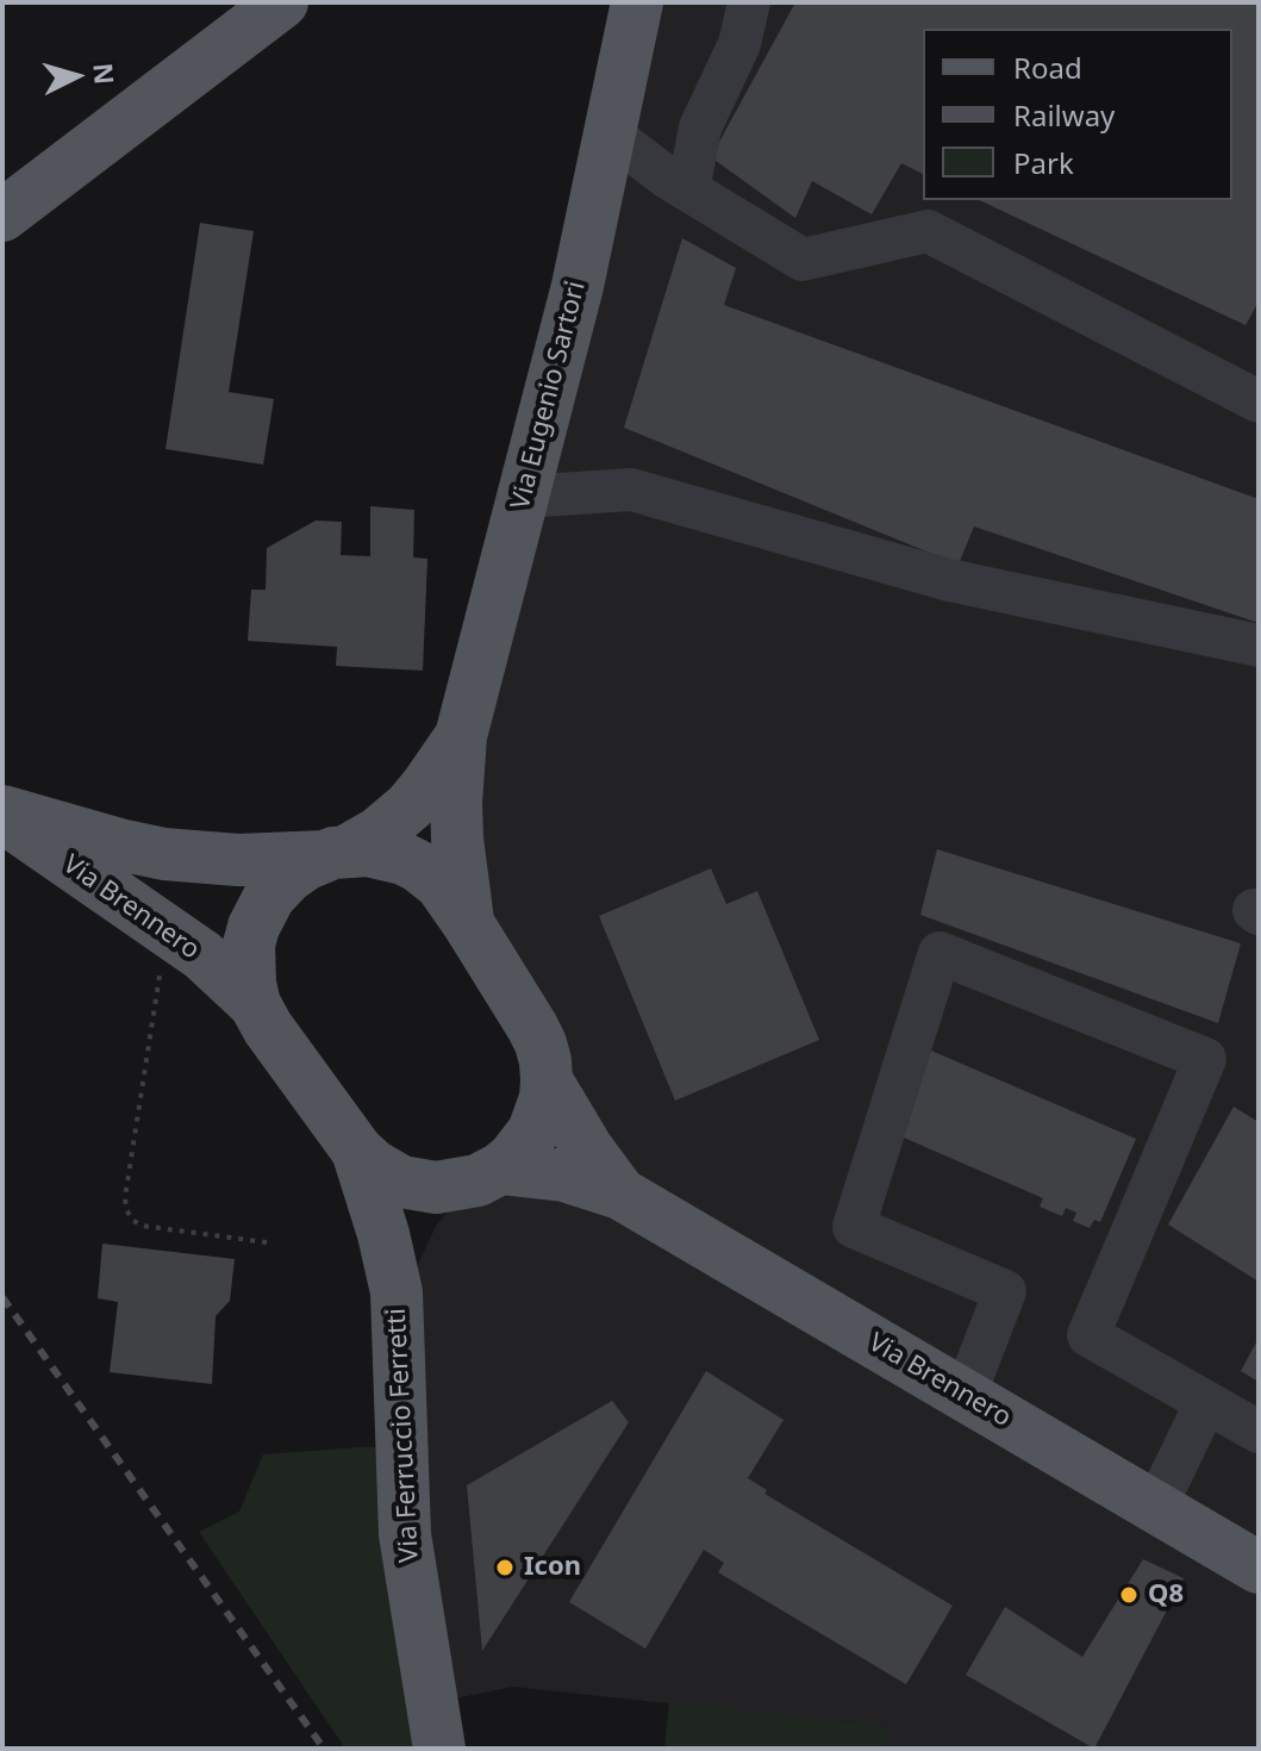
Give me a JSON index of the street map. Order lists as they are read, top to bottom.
{
  "streets": {
    "main road": ["Via Eugenio Sartori", "Via Brennero", "Via Ferruccio Ferretti"]
  },
  "crossings": [
    ["Via Eugenio Sartori", "Via Brennero"],
    ["Via Eugenio Sartori", "Via Ferruccio Ferretti"],
    ["Via Brennero", "Via Ferruccio Ferretti"]
  ],
  "places": ["Icon", "Q8"],
  "legend": ["Road", "Railway", "Park"],
  "north": "right"
}
